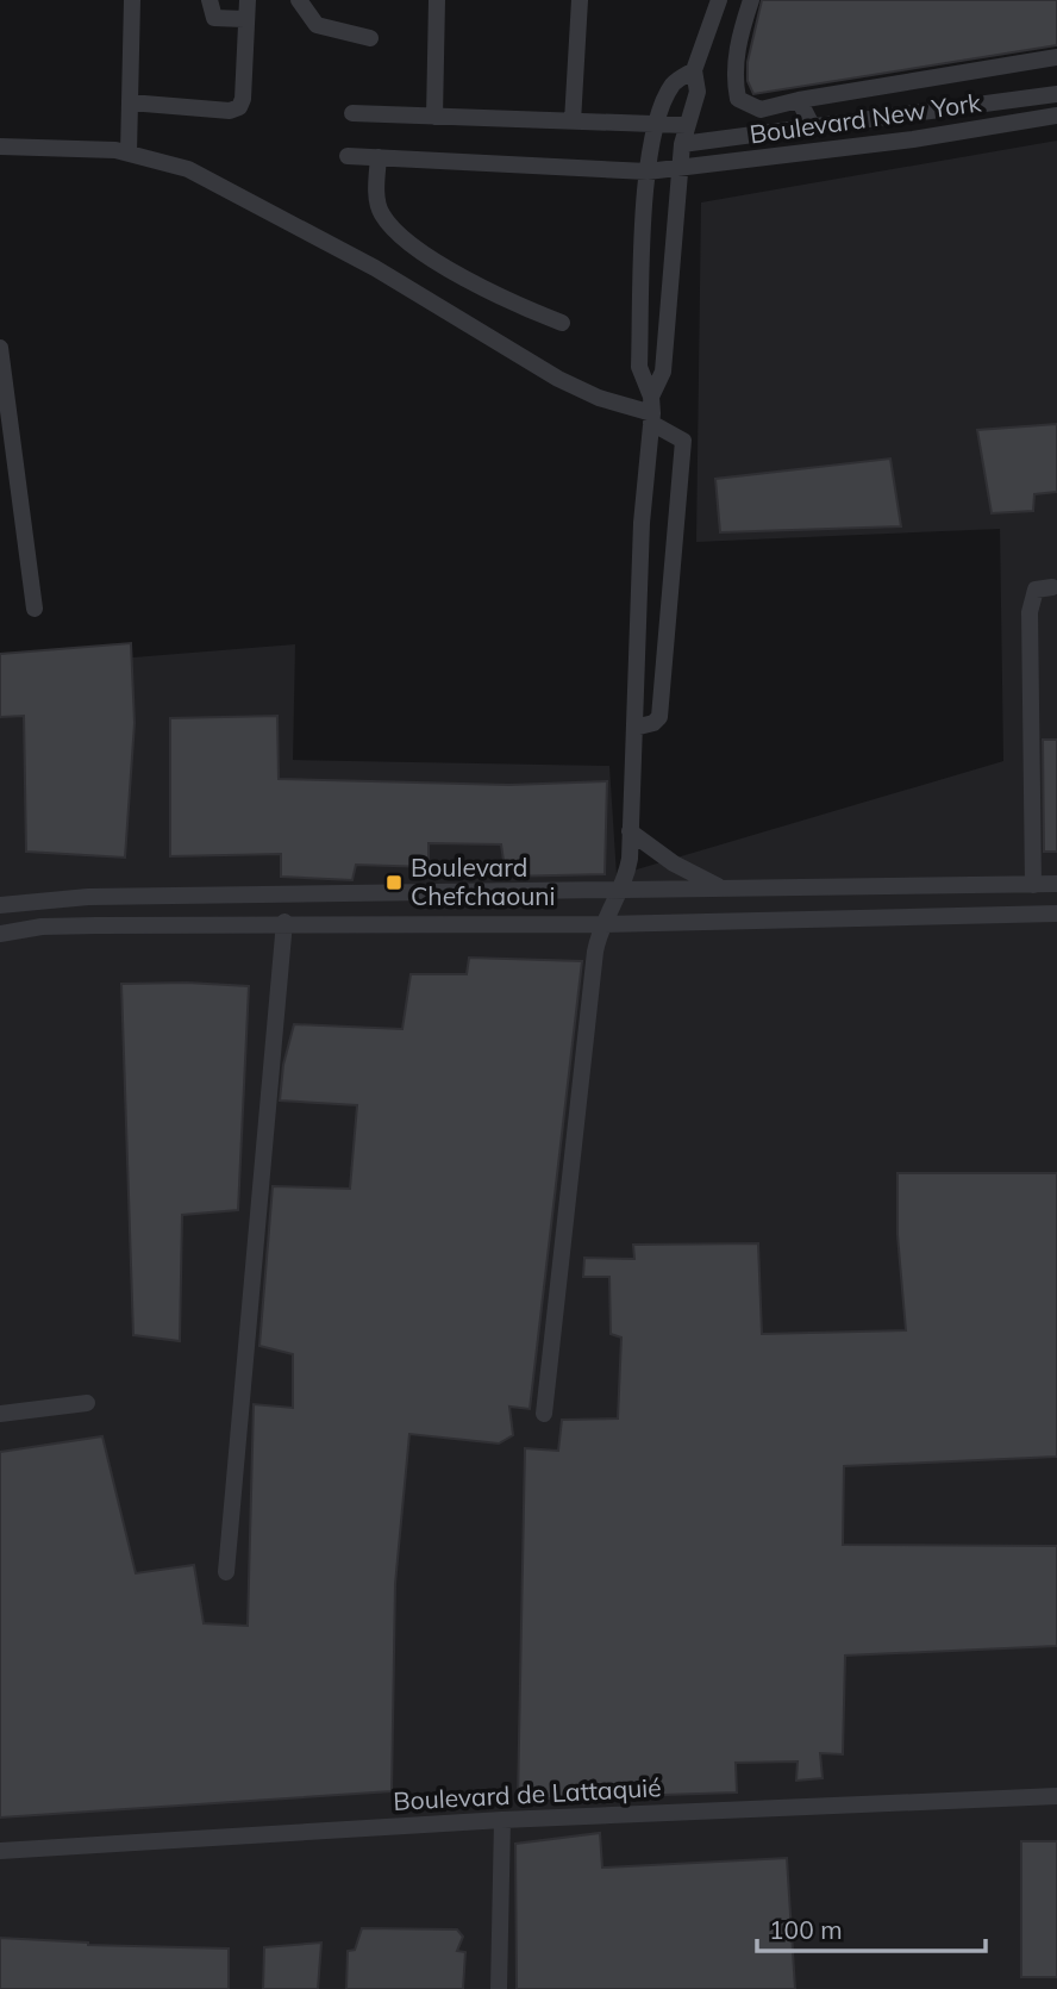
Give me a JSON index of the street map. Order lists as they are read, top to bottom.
{
  "streets": {
    "street": ["Boulevard New York", "Boulevard de Lattaquié"]
  },
  "places": {
    "transit": ["Boulevard Chefchaouni"]
  },
  "scale_bar": "100 m"
}
